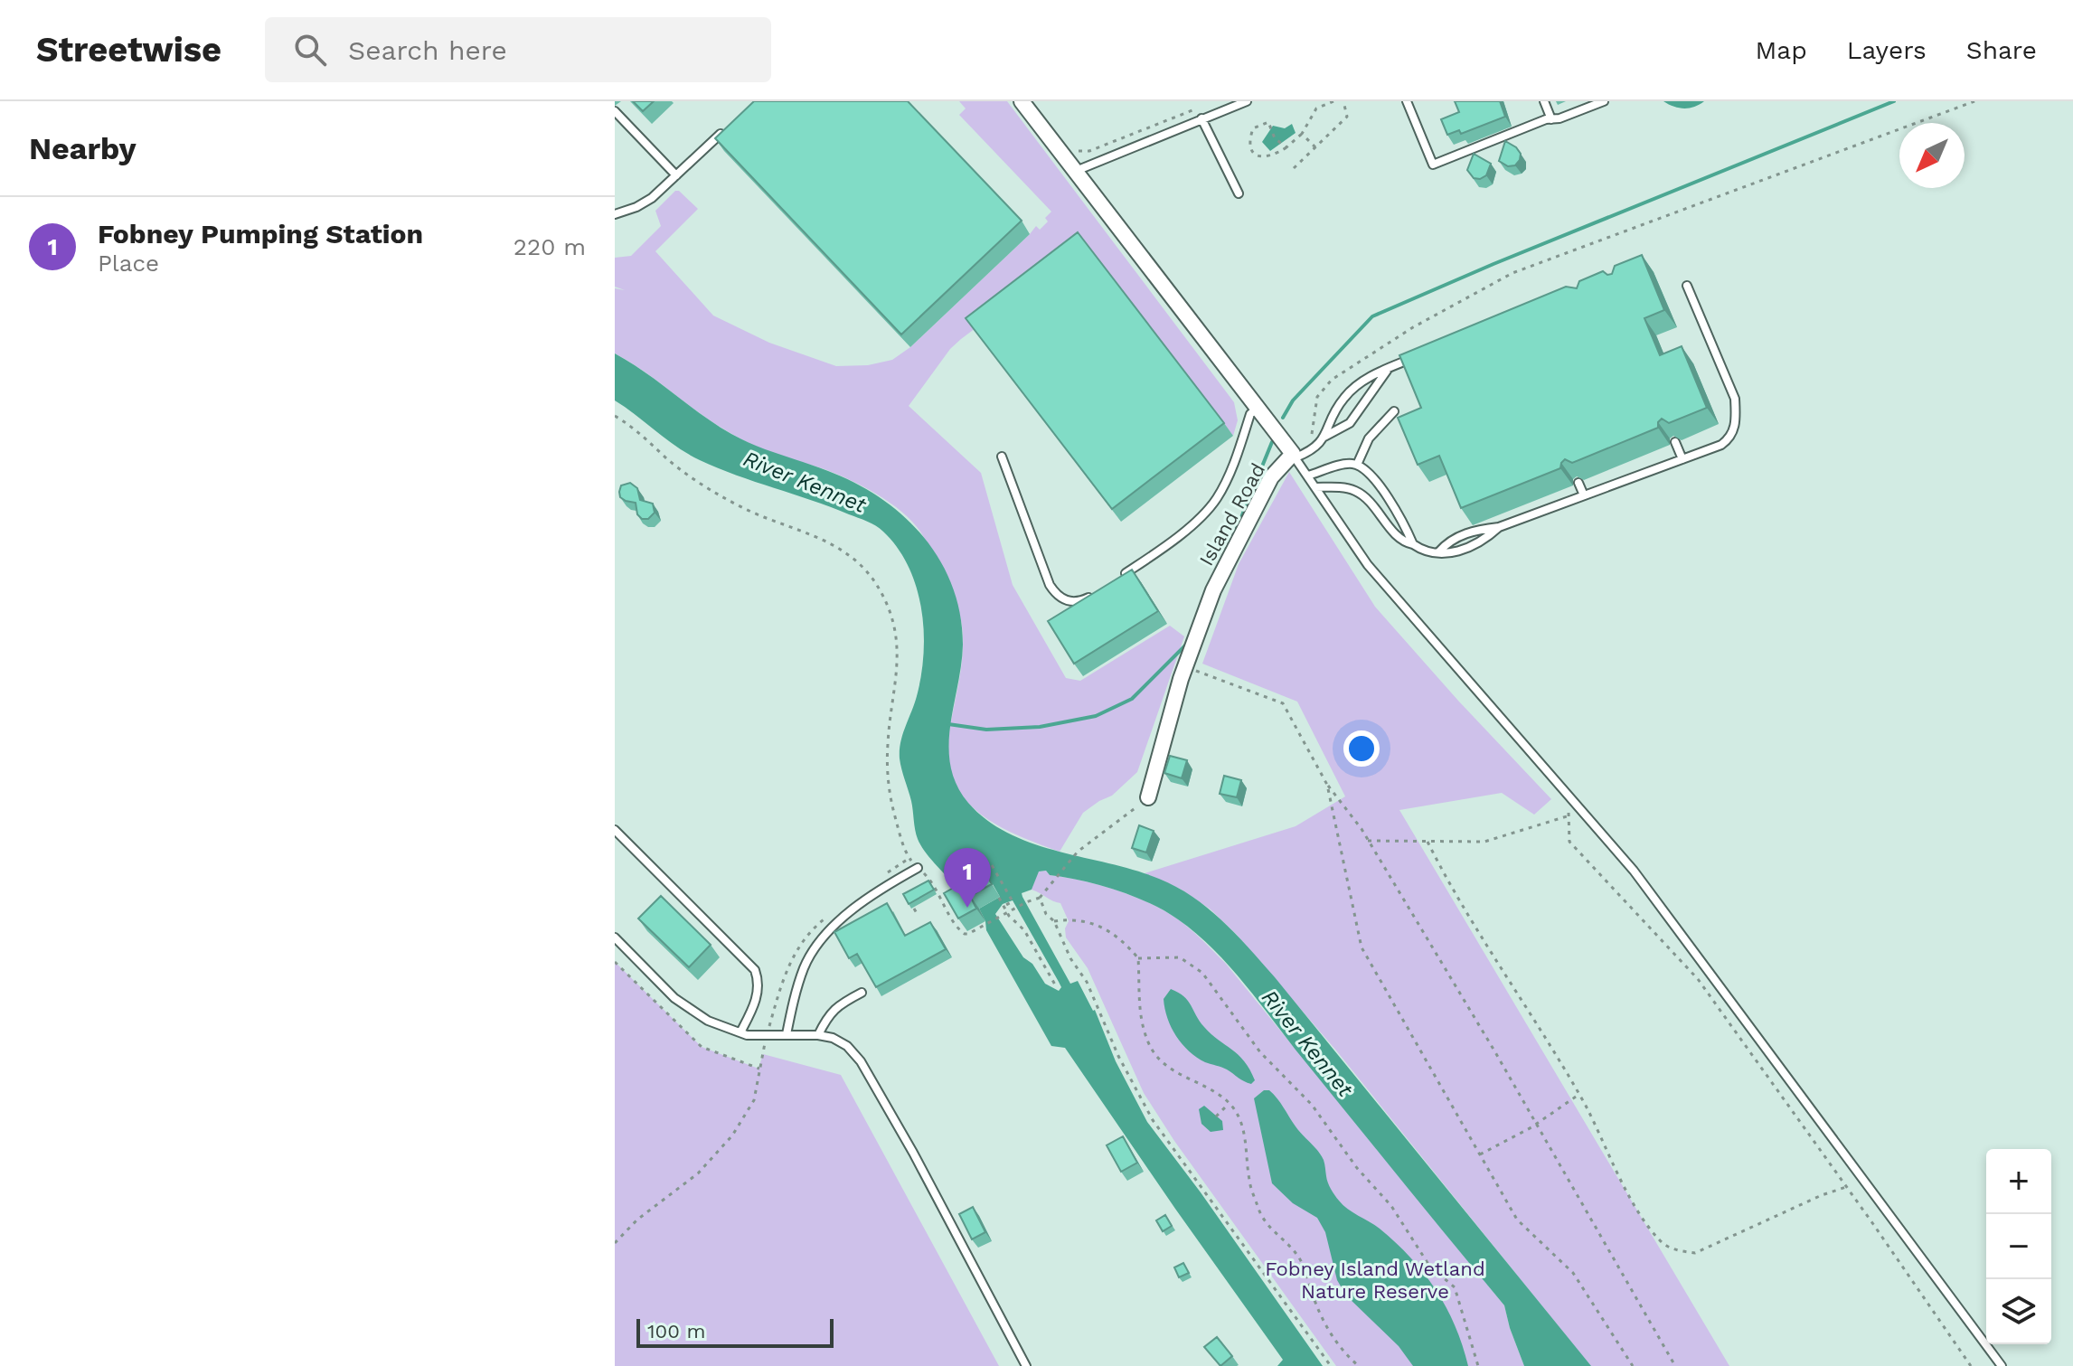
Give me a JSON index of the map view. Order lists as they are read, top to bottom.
{
  "streets": {
    "street": ["Island Road"]
  },
  "water": ["River Kennet"],
  "parks": ["Fobney Island Wetland Nature Reserve"],
  "scale_bar": "100 m",
  "north": "bottom left",
  "page": {
    "header": "Streetwise",
    "search": "Search here",
    "nav": ["Map", "Layers", "Share"],
    "heading": "Nearby",
    "list": [
      {
        "mark": "1",
        "name": "Fobney Pumping Station",
        "note": "Place",
        "value": "220 m"
      }
    ],
    "pins": "1",
    "map_buttons": ["+", "−"],
    "scale": "100 m"
  }
}
